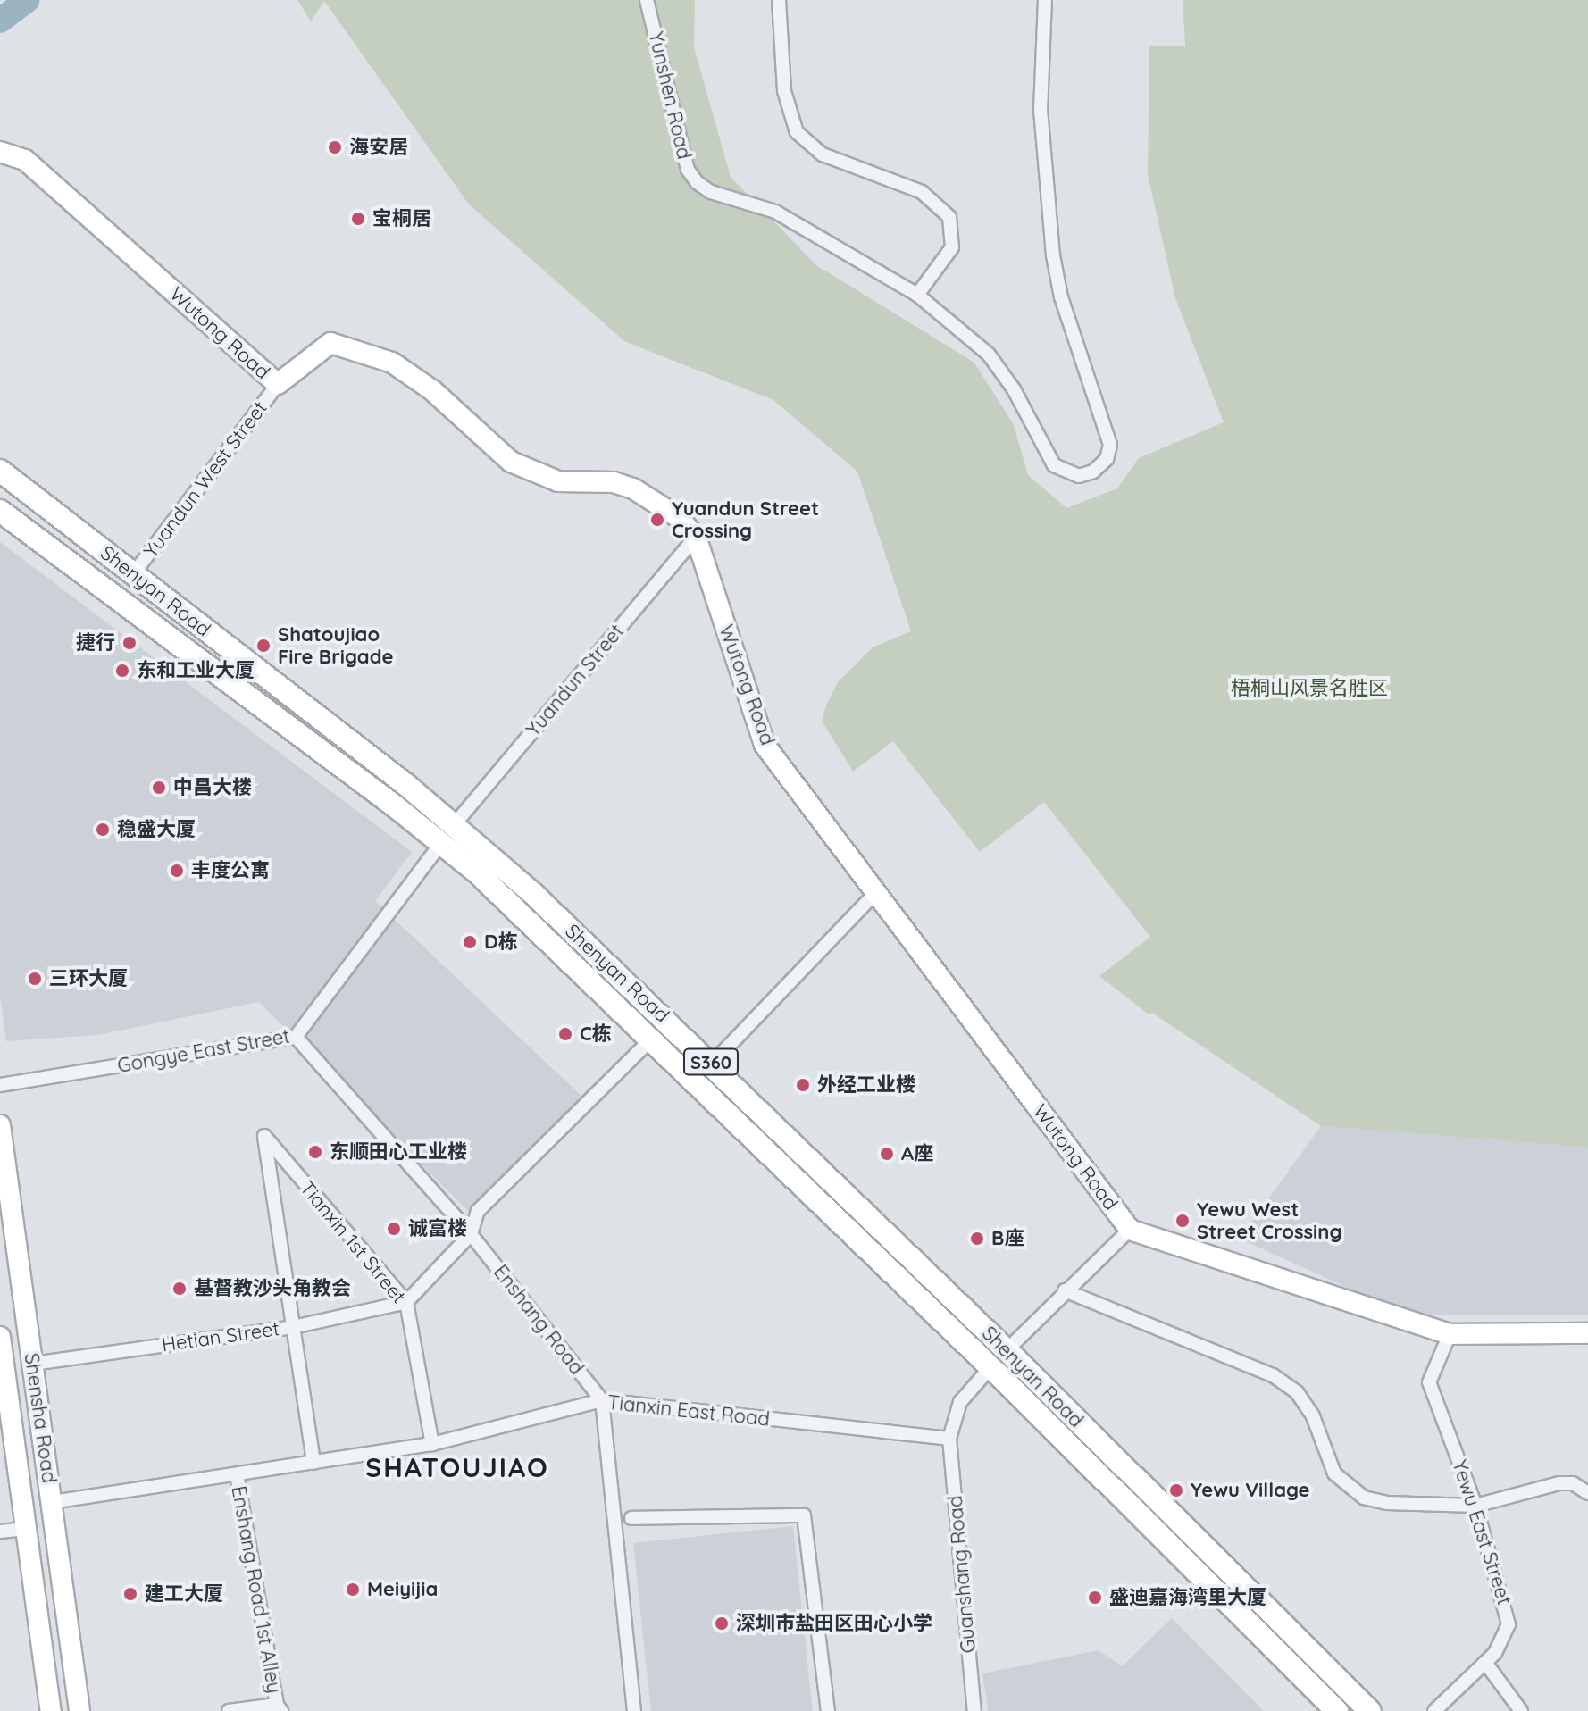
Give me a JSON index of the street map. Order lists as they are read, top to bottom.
{
  "streets": {
    "main road": ["Shenyan Road", "S360"],
    "street": [
      "Yunshen Road",
      "Wutong Road",
      "Yuandun West Street",
      "Yuandun Street",
      "Gongye East Street",
      "Tianxin 1st Street",
      "Enshang Road",
      "Hetian Street",
      "Tianxin East Road",
      "Shensha Road",
      "Yewu East Street",
      "Guanshang Road",
      "Enshang Road 1st Alley"
    ]
  },
  "crossings": [
    ["Wutong Road", "Yuandun West Street"],
    ["Wutong Road", "Yuandun Street"],
    ["Wutong Road", "Yewu East Street"],
    ["Yuandun West Street", "Shenyan Road"],
    ["Shenyan Road", "Yuandun Street"],
    ["Shenyan Road", "Gongye East Street"],
    ["Gongye East Street", "Enshang Road"],
    ["Tianxin 1st Street", "Hetian Street"],
    ["Tianxin 1st Street", "Tianxin East Road"],
    ["Enshang Road", "Tianxin East Road"],
    ["Hetian Street", "Shensha Road"],
    ["Tianxin East Road", "Shensha Road"],
    ["Tianxin East Road", "Guanshang Road"],
    ["Tianxin East Road", "Enshang Road 1st Alley"]
  ],
  "districts": ["SHATOUJIAO"],
  "parks": ["梧桐山风景名胜区"],
  "places": [
    "海安居",
    "宝桐居",
    "Yuandun Street Crossing",
    "捷行",
    "Shatoujiao Fire Brigade",
    "东和工业大厦",
    "中昌大楼",
    "稳盛大厦",
    "丰度公寓",
    "D栋",
    "三环大厦",
    "C栋",
    "外经工业楼",
    "东顺田心工业楼",
    "A座",
    "Yewu West Street Crossing",
    "诚富楼",
    "B座",
    "基督教沙头角教会",
    "Yewu Village",
    "Meiyijia",
    "建工大厦",
    "盛迪嘉海湾里大厦",
    "深圳市盐田区田心小学"
  ]
}
